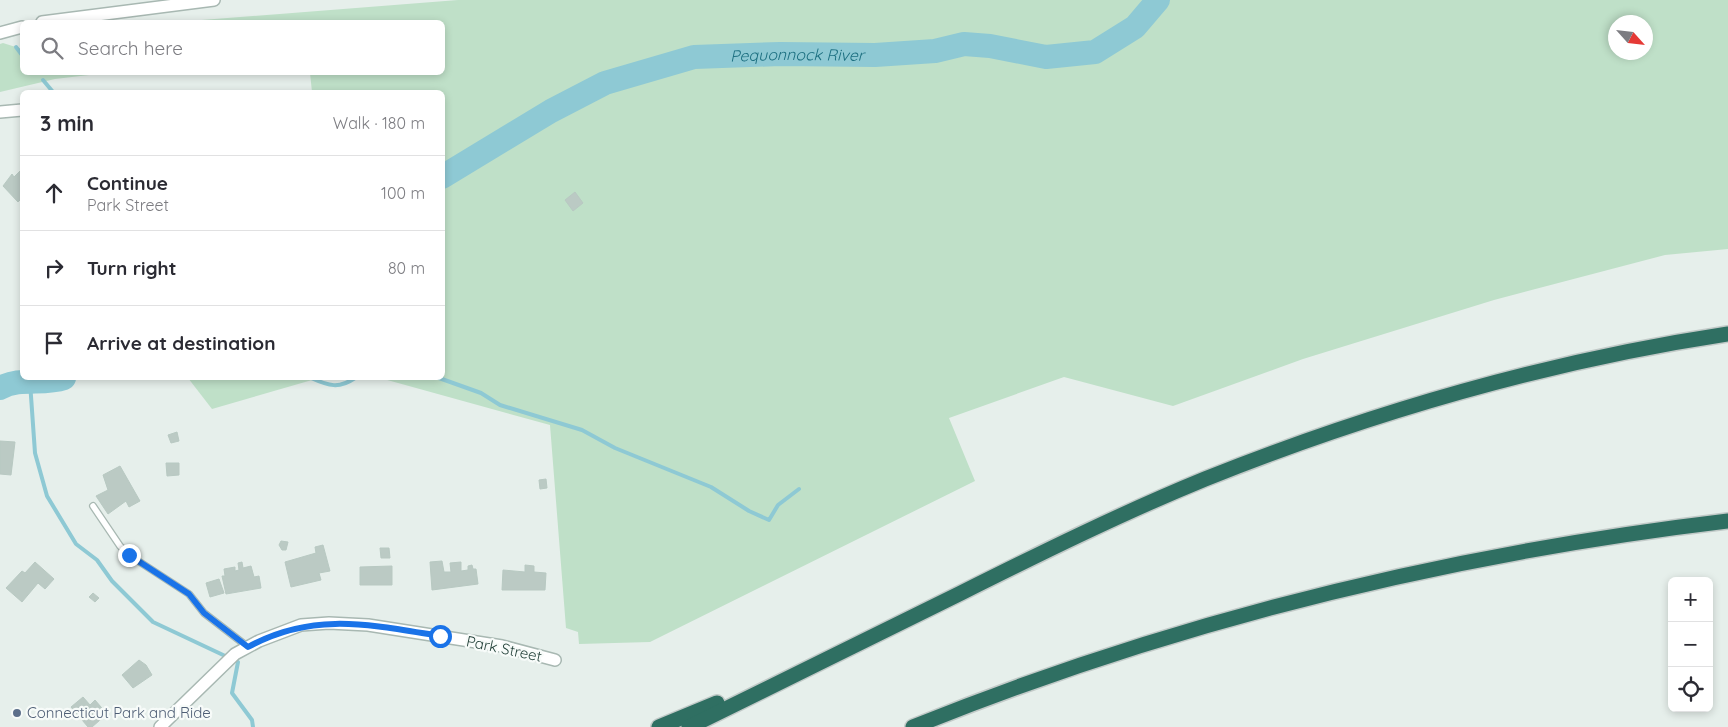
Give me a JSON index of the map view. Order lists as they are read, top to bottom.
{
  "streets": {
    "street": ["Park Street"]
  },
  "water": ["Pequonnock River"],
  "places": ["Connecticut Park and Ride"],
  "north": "bottom right",
  "page": {
    "search": "Search here",
    "heading": ["3 min", "Walk · 180 m"],
    "list": [
      ["Continue", "Park Street", "100 m"],
      ["Turn right", "80 m"],
      "Arrive at destination"
    ],
    "map_buttons": ["+", "−"]
  }
}
